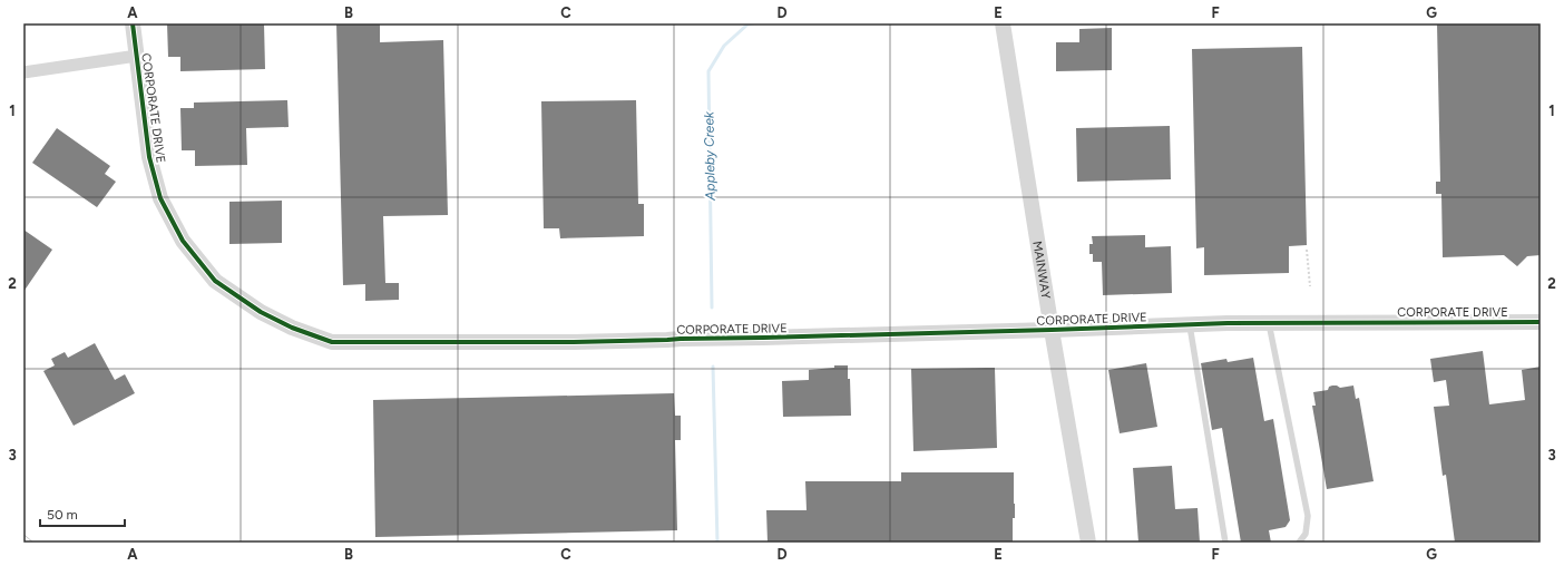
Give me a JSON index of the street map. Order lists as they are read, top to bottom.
{
  "streets": {
    "street": ["CORPORATE DRIVE", "MAINWAY"]
  },
  "crossings": [
    ["CORPORATE DRIVE", "MAINWAY"]
  ],
  "water": ["Appleby Creek"],
  "scale_bar": "50 m",
  "grid": {
    "columns": [
      "A",
      "B",
      "C",
      "D",
      "E",
      "F",
      "G"
    ],
    "rows": ["1", "2", "3"]
  }
}
